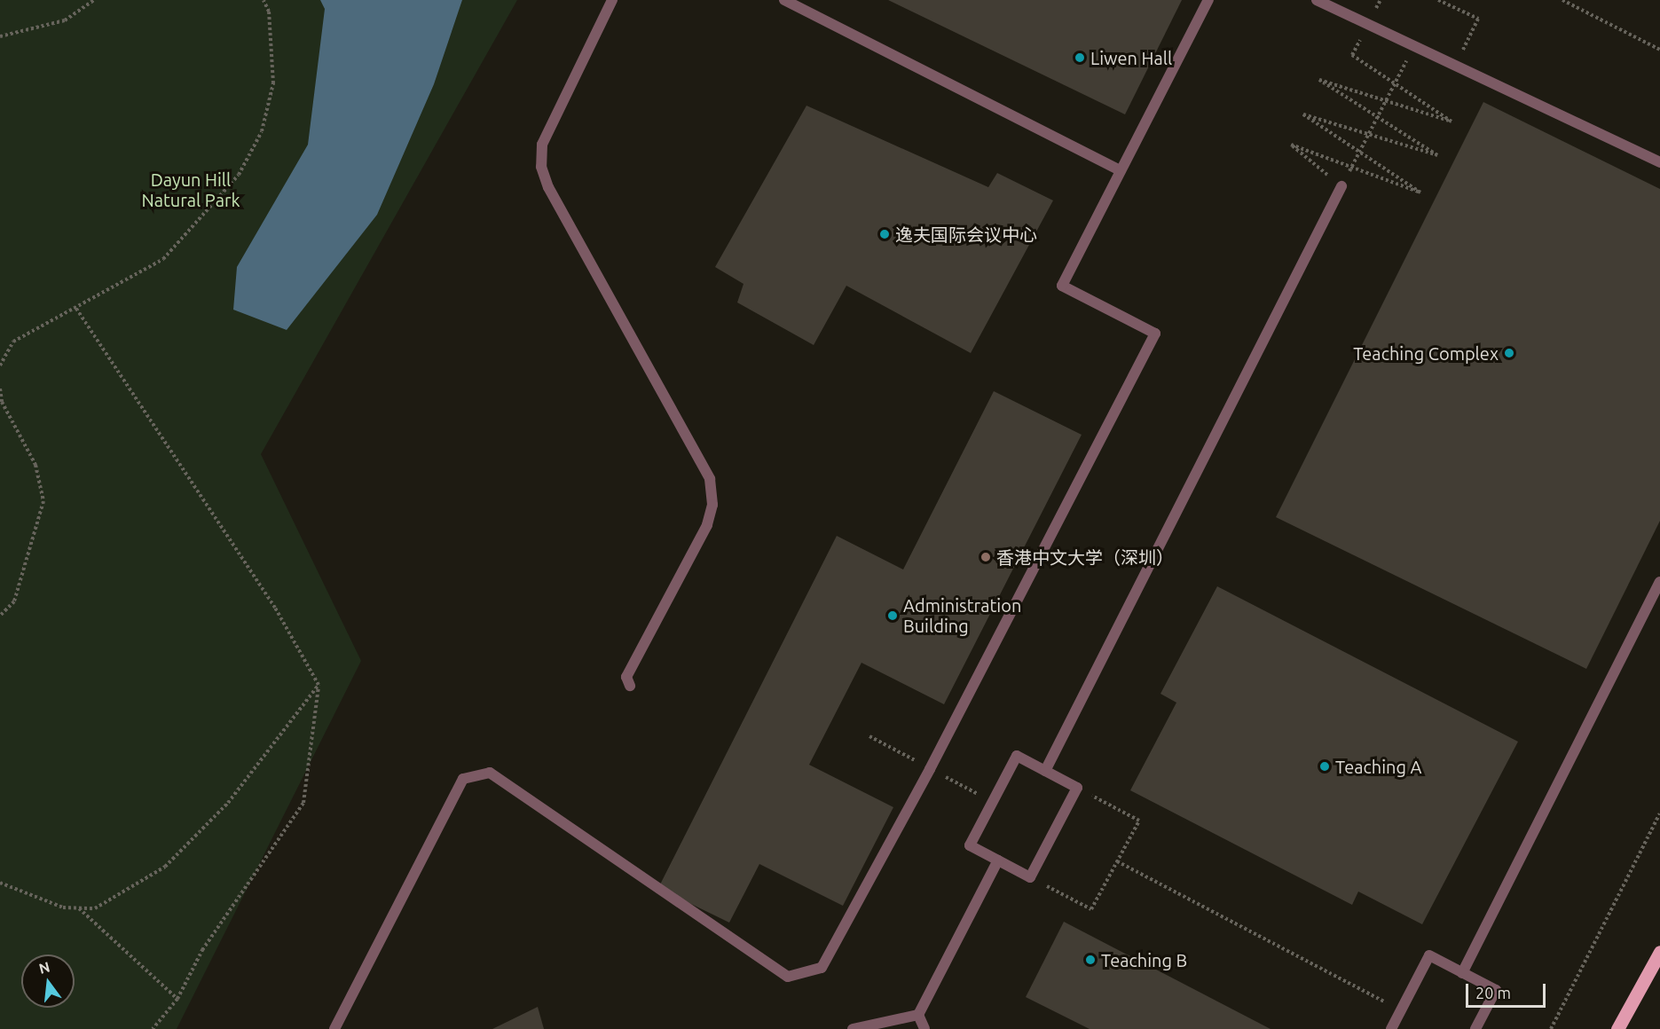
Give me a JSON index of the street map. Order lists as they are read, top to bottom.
{
  "parks": ["Dayun Hill Natural Park"],
  "places": [
    "Liwen Hall",
    "逸夫国际会议中心",
    "Teaching Complex",
    "香港中文大学（深圳）",
    "Administration Building",
    "Teaching A",
    "Teaching B"
  ],
  "scale_bar": "20 m",
  "north": "top"
}
